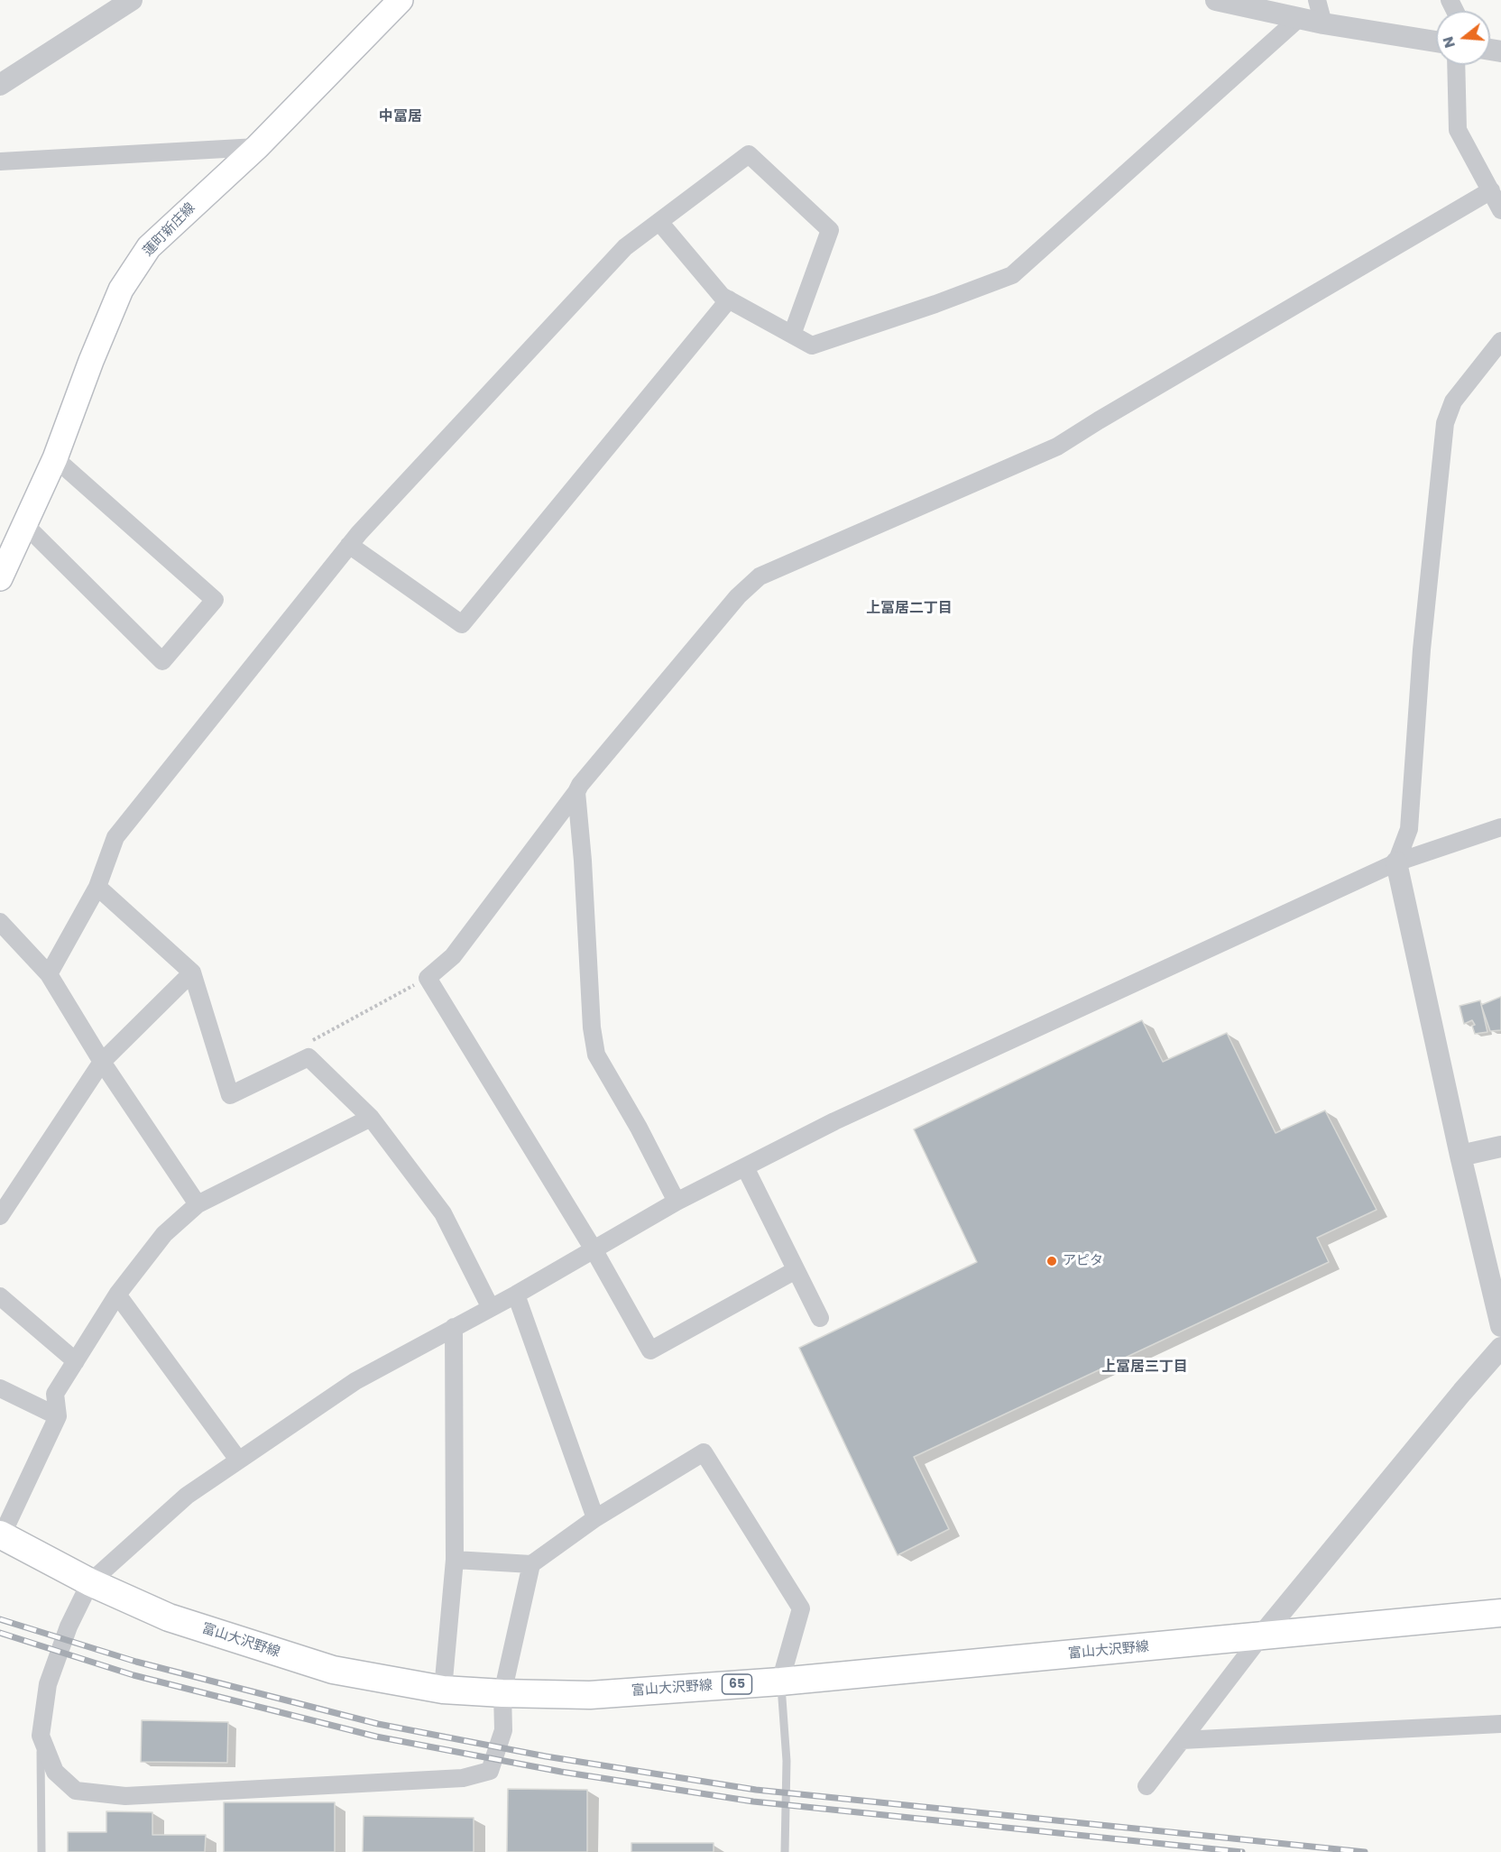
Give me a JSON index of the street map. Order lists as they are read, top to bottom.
{
  "streets": {
    "main road": ["蓮町新庄線", "富山大沢野線", "65"]
  },
  "districts": ["中冨居", "上冨居二丁目", "上冨居三丁目"],
  "places": ["アピタ"],
  "north": "left"
}
